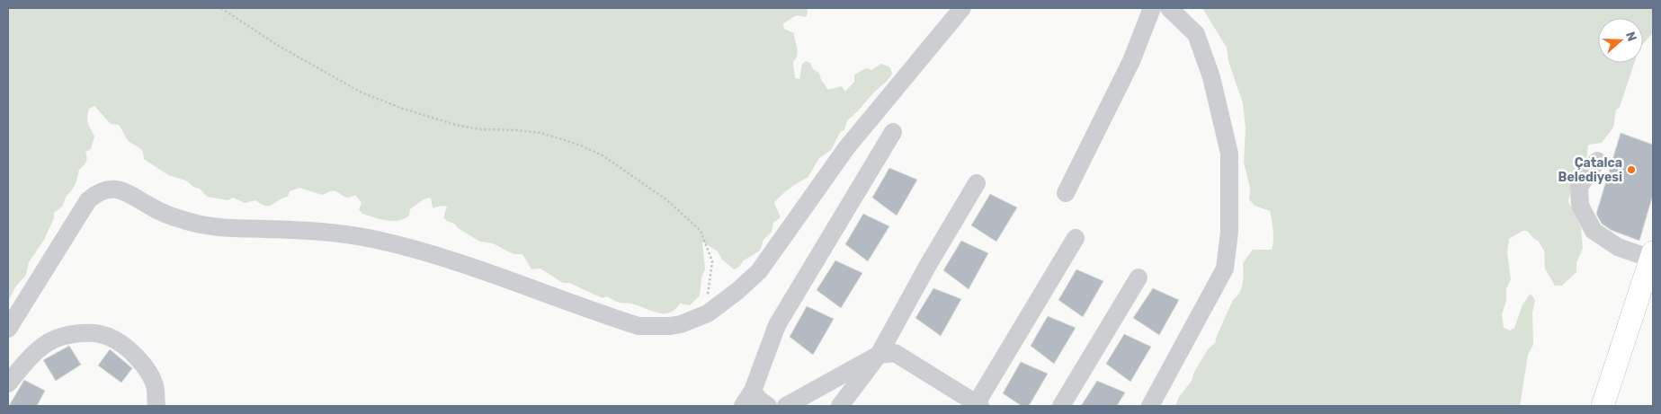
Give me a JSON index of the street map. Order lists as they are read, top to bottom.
{
  "places": ["Çatalca Belediyesi"],
  "north": "right"
}
